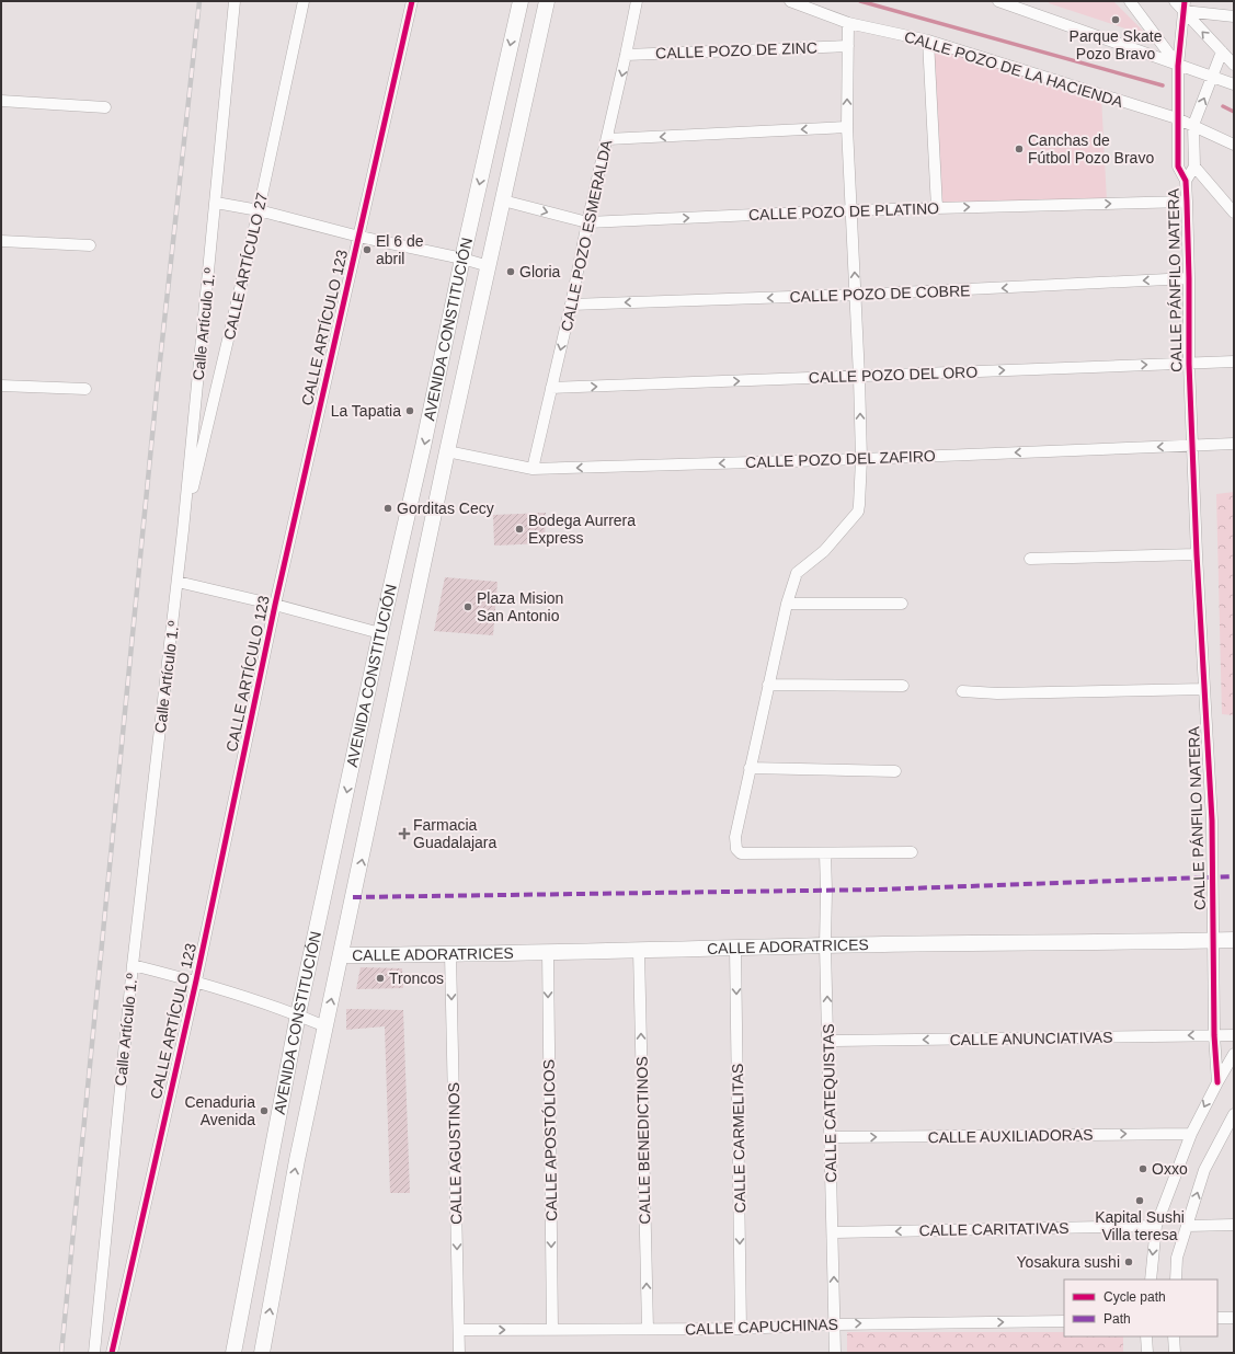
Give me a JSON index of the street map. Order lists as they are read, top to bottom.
{
  "streets": {
    "main road": ["AVENIDA CONSTITUCIÓN", "CALLE ADORATRICES"],
    "street": [
      "CALLE POZO DE ZINC",
      "CALLE POZO DE LA HACIENDA",
      "CALLE POZO DE PLATINO",
      "CALLE POZO ESMERALDA",
      "CALLE ARTÍCULO 27",
      "CALLE PÁNFILO NATERA",
      "CALLE POZO DE COBRE",
      "Calle Artículo 1.º",
      "CALLE ARTÍCULO 123",
      "CALLE POZO DEL ORO",
      "CALLE POZO DEL ZAFIRO",
      "CALLE ANUNCIATIVAS",
      "CALLE CATEQUISTAS",
      "CALLE AUXILIADORAS",
      "CALLE CARMELITAS",
      "CALLE APOSTÓLICOS",
      "CALLE BENEDICTINOS",
      "CALLE AGUSTINOS",
      "CALLE CARITATIVAS",
      "CALLE CAPUCHINAS"
    ]
  },
  "crossings": [
    ["CALLE POZO DE ZINC", "CALLE POZO ESMERALDA"],
    ["CALLE POZO DE LA HACIENDA", "CALLE PÁNFILO NATERA"],
    ["CALLE POZO DE PLATINO", "CALLE POZO ESMERALDA"],
    ["CALLE POZO DE PLATINO", "CALLE PÁNFILO NATERA"],
    ["CALLE POZO DE PLATINO", "AVENIDA CONSTITUCIÓN"],
    ["CALLE POZO ESMERALDA", "CALLE POZO DE COBRE"],
    ["CALLE POZO ESMERALDA", "CALLE POZO DEL ORO"],
    ["CALLE POZO ESMERALDA", "CALLE POZO DEL ZAFIRO"],
    ["CALLE ARTÍCULO 27", "Calle Artículo 1.º"],
    ["CALLE PÁNFILO NATERA", "CALLE POZO DE COBRE"],
    ["CALLE PÁNFILO NATERA", "CALLE POZO DEL ORO"],
    ["CALLE PÁNFILO NATERA", "CALLE POZO DEL ZAFIRO"],
    ["CALLE PÁNFILO NATERA", "CALLE ADORATRICES"],
    ["CALLE PÁNFILO NATERA", "CALLE ANUNCIATIVAS"],
    ["AVENIDA CONSTITUCIÓN", "CALLE POZO DEL ZAFIRO"],
    ["AVENIDA CONSTITUCIÓN", "CALLE ADORATRICES"],
    ["CALLE ADORATRICES", "CALLE CATEQUISTAS"],
    ["CALLE ADORATRICES", "CALLE CARMELITAS"],
    ["CALLE ADORATRICES", "CALLE APOSTÓLICOS"],
    ["CALLE ADORATRICES", "CALLE BENEDICTINOS"],
    ["CALLE ADORATRICES", "CALLE AGUSTINOS"],
    ["CALLE ANUNCIATIVAS", "CALLE CATEQUISTAS"],
    ["CALLE CATEQUISTAS", "CALLE AUXILIADORAS"],
    ["CALLE CATEQUISTAS", "CALLE CARITATIVAS"],
    ["CALLE CATEQUISTAS", "CALLE CAPUCHINAS"],
    ["CALLE CARMELITAS", "CALLE CAPUCHINAS"],
    ["CALLE APOSTÓLICOS", "CALLE CAPUCHINAS"],
    ["CALLE BENEDICTINOS", "CALLE CAPUCHINAS"],
    ["CALLE AGUSTINOS", "CALLE CAPUCHINAS"]
  ],
  "one_way": [
    "CALLE POZO ESMERALDA",
    "CALLE POZO DE COBRE",
    "CALLE POZO DEL ORO",
    "CALLE POZO DEL ZAFIRO",
    "CALLE ANUNCIATIVAS",
    "CALLE CATEQUISTAS",
    "CALLE AUXILIADORAS",
    "CALLE CARMELITAS",
    "CALLE APOSTÓLICOS",
    "CALLE BENEDICTINOS",
    "CALLE AGUSTINOS",
    "CALLE CARITATIVAS",
    "CALLE CAPUCHINAS"
  ],
  "places": {
    "other": [
      "Parque Skate Pozo Bravo",
      "Canchas de Fútbol Pozo Bravo",
      "El 6 de abril",
      "Gloria",
      "La Tapatia",
      "Gorditas Cecy",
      "Bodega Aurrera Express",
      "Plaza Mision San Antonio",
      "Troncos",
      "Cenaduria Avenida",
      "Oxxo",
      "Kapital Sushi Villa teresa",
      "Yosakura sushi"
    ],
    "health": ["Farmacia Guadalajara"]
  },
  "legend": ["Cycle path", "Path"]
}
